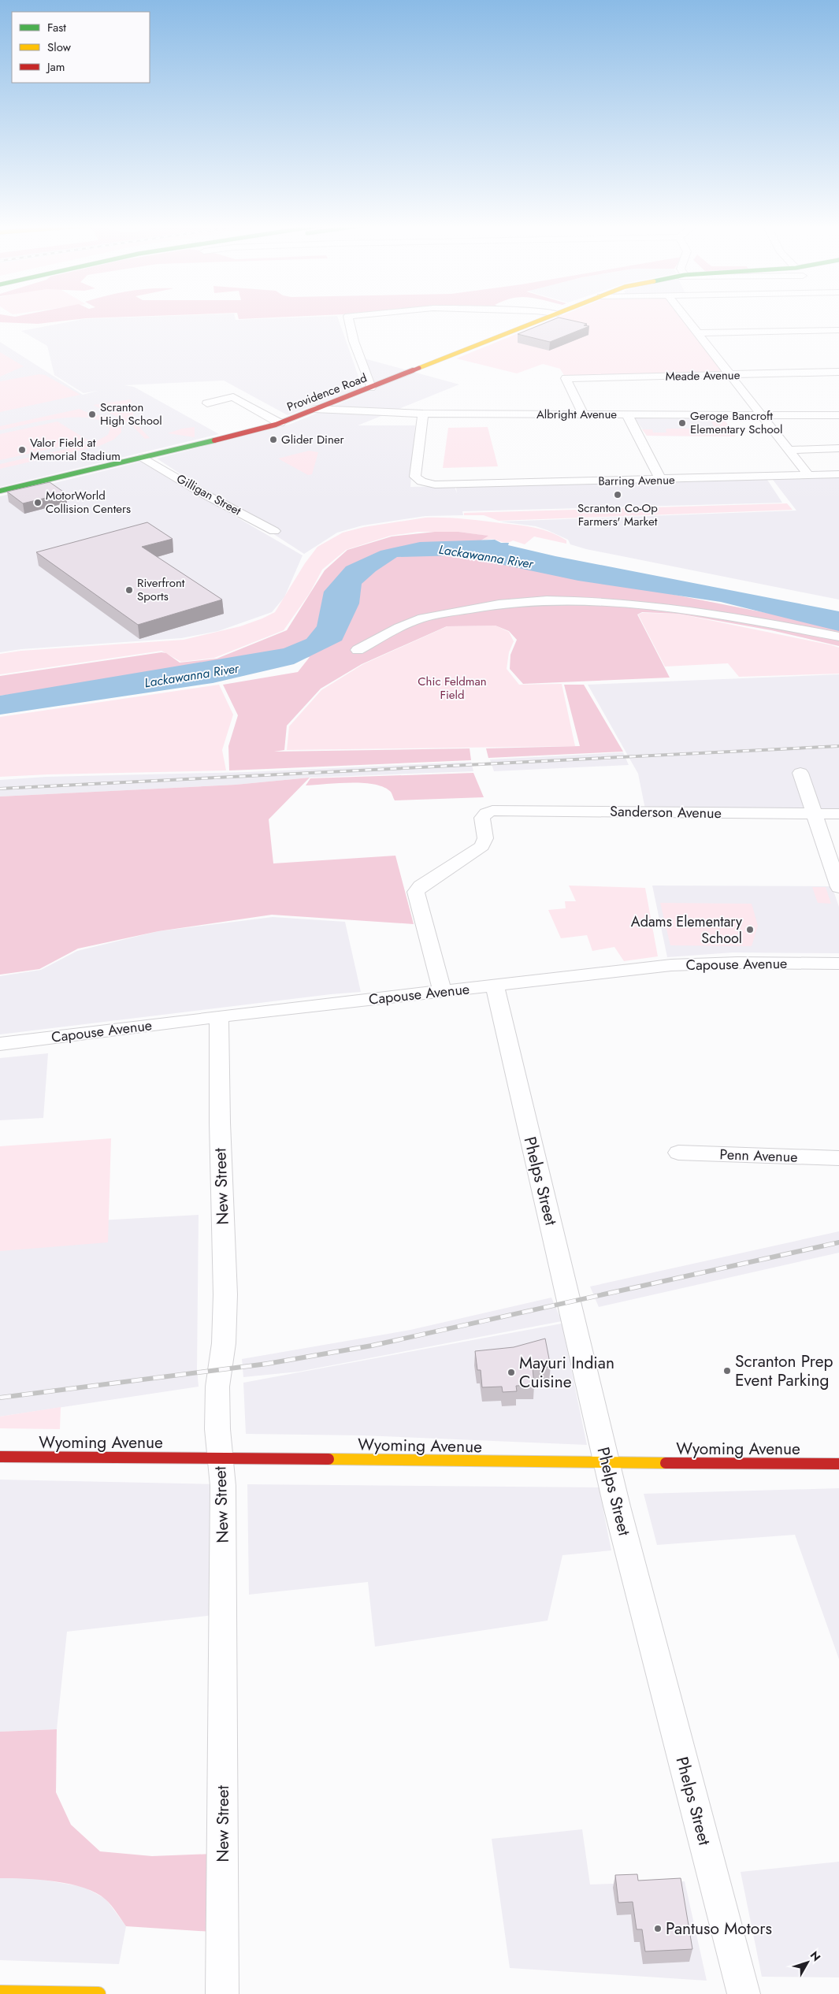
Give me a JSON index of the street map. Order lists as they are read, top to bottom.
{
  "streets": {
    "main road": ["Providence Road", "Wyoming Avenue"],
    "street": [
      "Meade Avenue",
      "Albright Avenue",
      "Barring Avenue",
      "Gilligan Street",
      "Sanderson Avenue",
      "Capouse Avenue",
      "Penn Avenue",
      "Phelps Street",
      "New Street"
    ]
  },
  "crossings": [
    ["Meade Avenue", "Albright Avenue"],
    ["Providence Road", "Albright Avenue"],
    ["Providence Road", "Gilligan Street"],
    ["Albright Avenue", "Barring Avenue"],
    ["Sanderson Avenue", "Capouse Avenue"],
    ["Capouse Avenue", "Phelps Street"],
    ["Capouse Avenue", "New Street"],
    ["Phelps Street", "Wyoming Avenue"],
    ["New Street", "Wyoming Avenue"]
  ],
  "water": ["Lackawanna River"],
  "parks": ["Chic Feldman Field"],
  "places": [
    "Scranton High School",
    "Geroge Bancroft Elementary School",
    "Glider Diner",
    "Valor Field at Memorial Stadium",
    "Scranton Co-Op Farmers' Market",
    "MotorWorld Collision Centers",
    "Riverfront Sports",
    "Adams Elementary School",
    "Scranton Prep Event Parking",
    "Mayuri Indian Cuisine",
    "Pantuso Motors"
  ],
  "legend": ["Fast", "Slow", "Jam"],
  "north": "top right"
}
